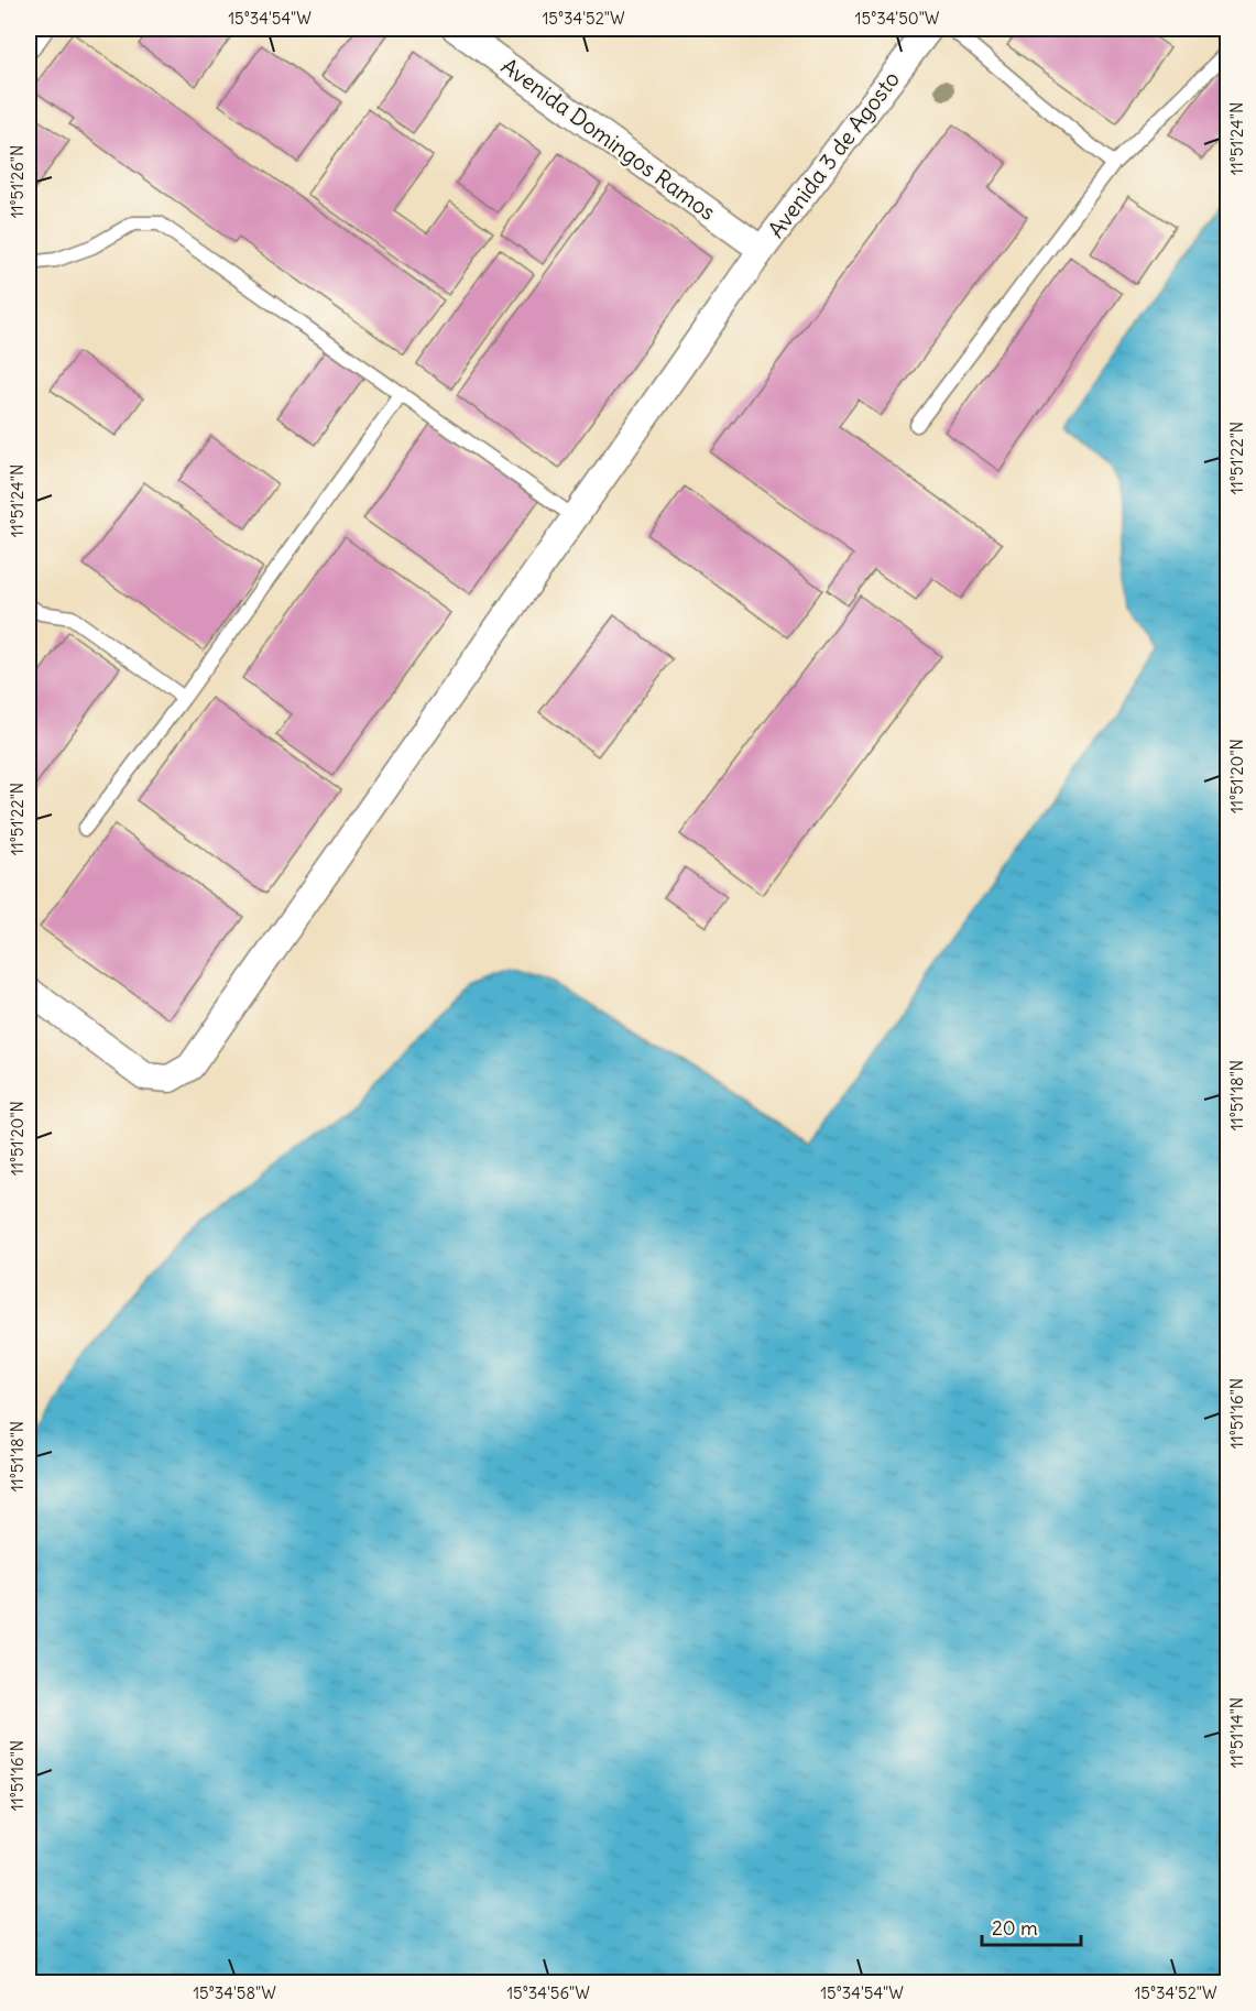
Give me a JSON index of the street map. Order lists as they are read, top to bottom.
{
  "streets": {
    "street": ["Avenida Domingos Ramos", "Avenida 3 de Agosto"]
  },
  "crossings": [
    ["Avenida Domingos Ramos", "Avenida 3 de Agosto"]
  ],
  "scale_bar": "20 m",
  "coordinates": [
    "15°34'54\"W",
    "15°34'52\"W",
    "15°34'50\"W",
    "11°51'24\"N",
    "11°51'26\"N",
    "11°51'22\"N",
    "11°51'20\"N",
    "11°51'18\"N",
    "11°51'16\"N",
    "11°51'14\"N",
    "15°34'58\"W",
    "15°34'56\"W"
  ]
}
